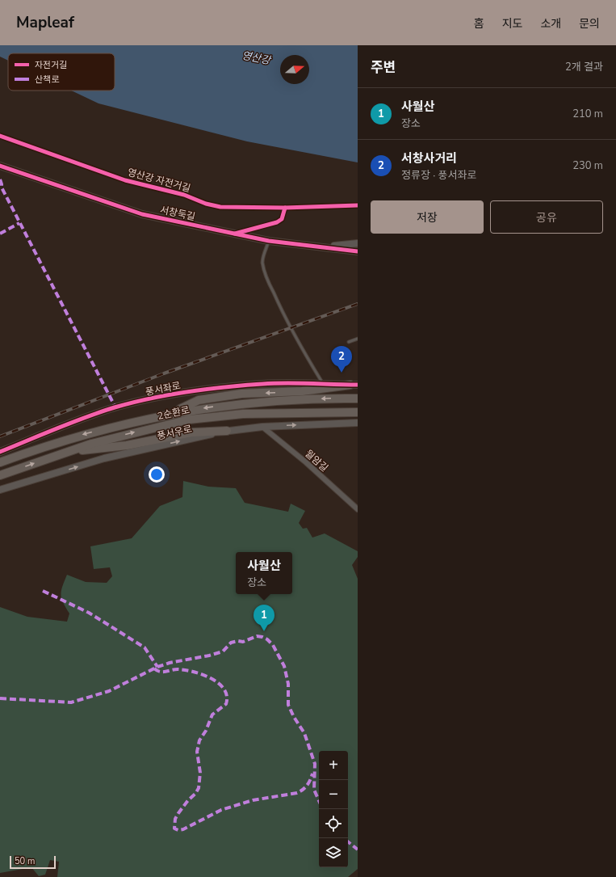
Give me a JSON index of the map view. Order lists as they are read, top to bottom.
{
  "streets": {
    "highway": ["2순환로"],
    "street": [
      "서창둑길",
      "풍서좌로",
      "풍서우로",
      "월암길"
    ],
    "cycle path": ["영산강 자전거길"]
  },
  "crossings": [
    ["풍서우로", "월암길"]
  ],
  "one_way": ["풍서우로"],
  "water": ["영산강"],
  "legend": ["자전거길", "산책로"],
  "scale_bar": "50 m",
  "north": "right",
  "page": {
    "header": "Mapleaf",
    "nav": [
      "홈",
      "지도",
      "소개",
      "문의"
    ],
    "heading": ["주변", "2개 결과"],
    "list": [
      {
        "mark": "1",
        "name": "사월산",
        "note": "장소",
        "value": "210 m"
      },
      {
        "mark": "2",
        "name": "서창사거리",
        "note": "정류장 · 풍서좌로",
        "value": "230 m"
      }
    ],
    "buttons": ["저장", "공유"],
    "pins": ["2", "1"],
    "popup": ["사월산", "장소"],
    "map_buttons": ["+", "−"],
    "scale": "50 m"
  }
}
